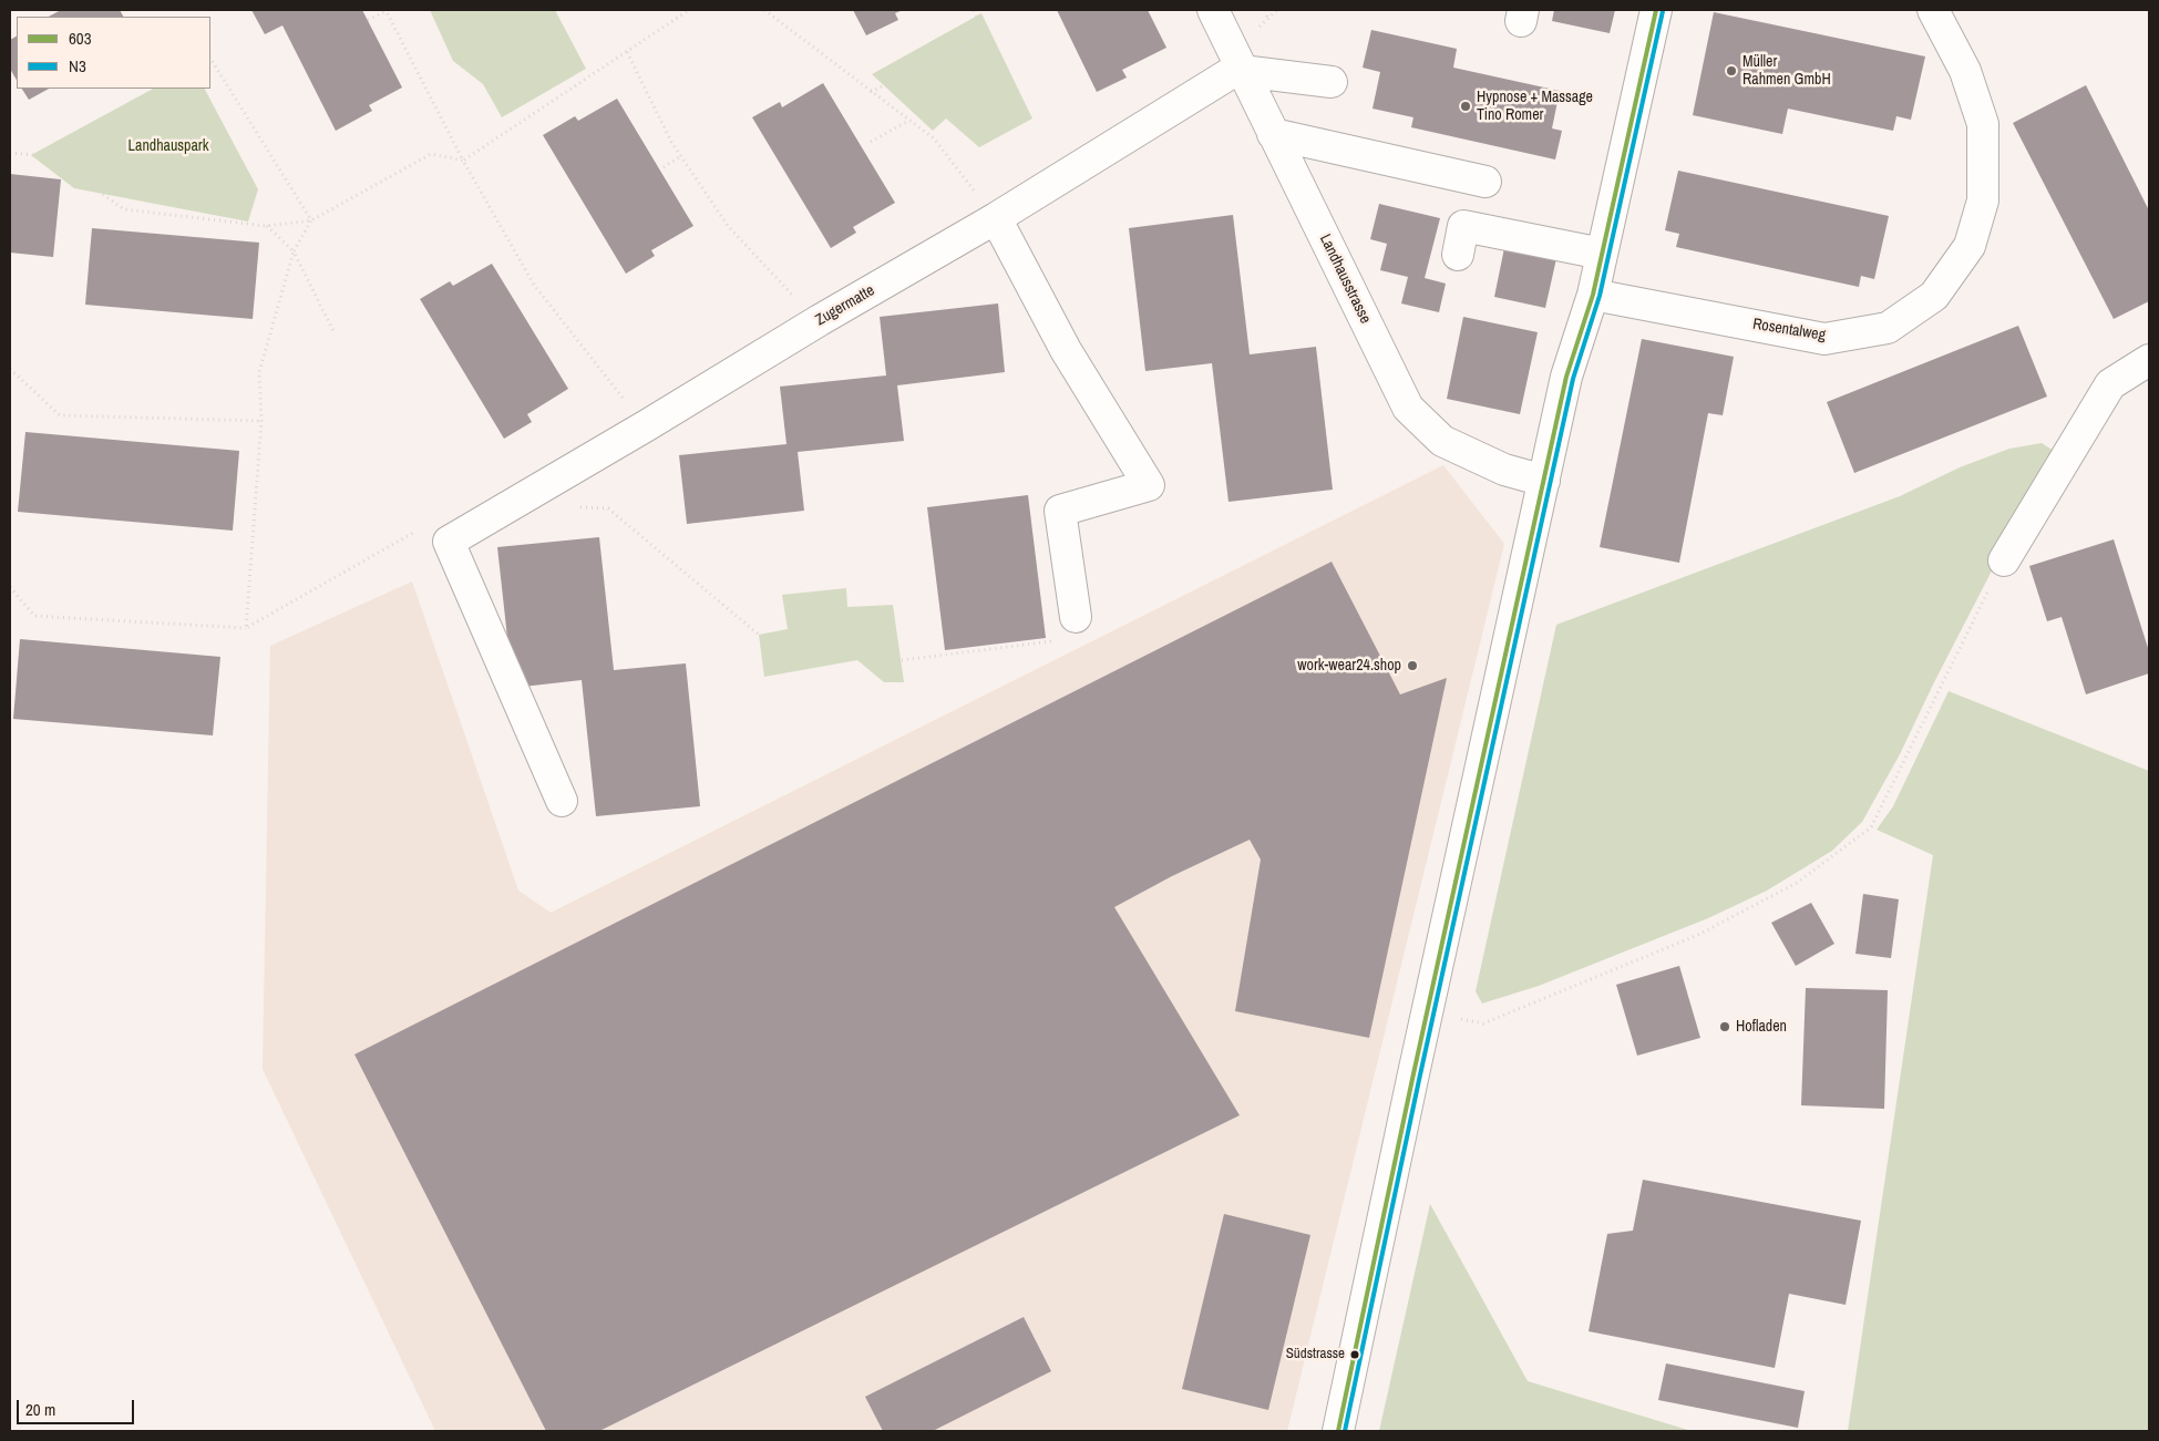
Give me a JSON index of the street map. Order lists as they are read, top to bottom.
{
  "streets": {
    "street": ["Landhausstrasse", "Zugermatte", "Rosentalweg"]
  },
  "crossings": [
    ["Landhausstrasse", "Zugermatte"]
  ],
  "parks": ["Landhauspark"],
  "places": [
    "Müller Rahmen GmbH",
    "Hypnose + Massage Tino Romer",
    "work-wear24.shop",
    "Hofladen",
    "Südstrasse"
  ],
  "lines": ["transit line 603", "transit line N3"],
  "legend": ["603", "N3"],
  "scale_bar": "20 m"
}
